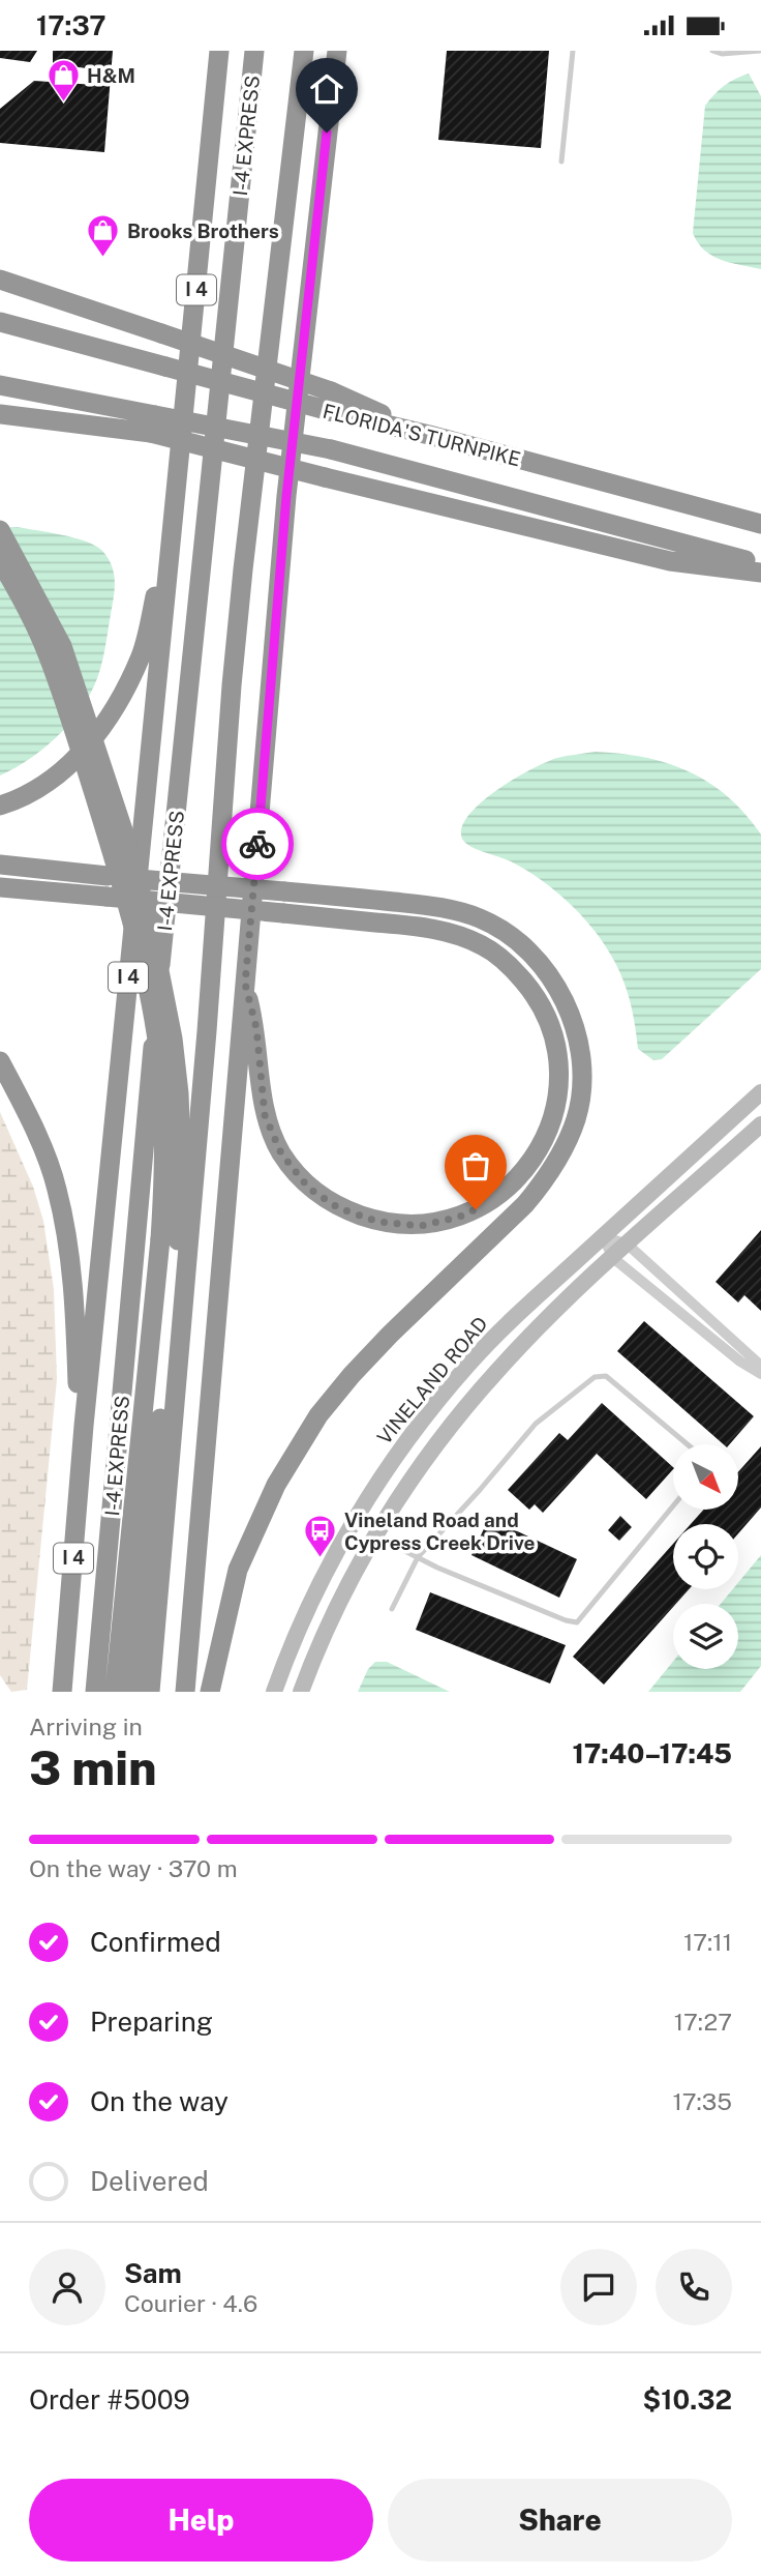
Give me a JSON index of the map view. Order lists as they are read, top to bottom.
{
  "streets": {
    "highway": ["I-4 EXPRESS", "I 4", "FLORIDA'S TURNPIKE"],
    "street": ["VINELAND ROAD"]
  },
  "places": {
    "shop": ["H&M", "Brooks Brothers"],
    "bus stop": ["Vineland Road and Cypress Creek Drive"]
  },
  "north": "bottom right",
  "page": {
    "status": "17:37",
    "heading": ["3 min", "Arriving in", "17:40–17:45"],
    "panel": [
      "Sam",
      "Courier · 4.6",
      "Order #5009",
      "$10.32"
    ],
    "bar": "On the way · 370 m",
    "list": [
      ["Confirmed", "17:11"],
      ["Preparing", "17:27"],
      ["On the way", "17:35"],
      "Delivered"
    ],
    "buttons": ["Help", "Share"]
  }
}
